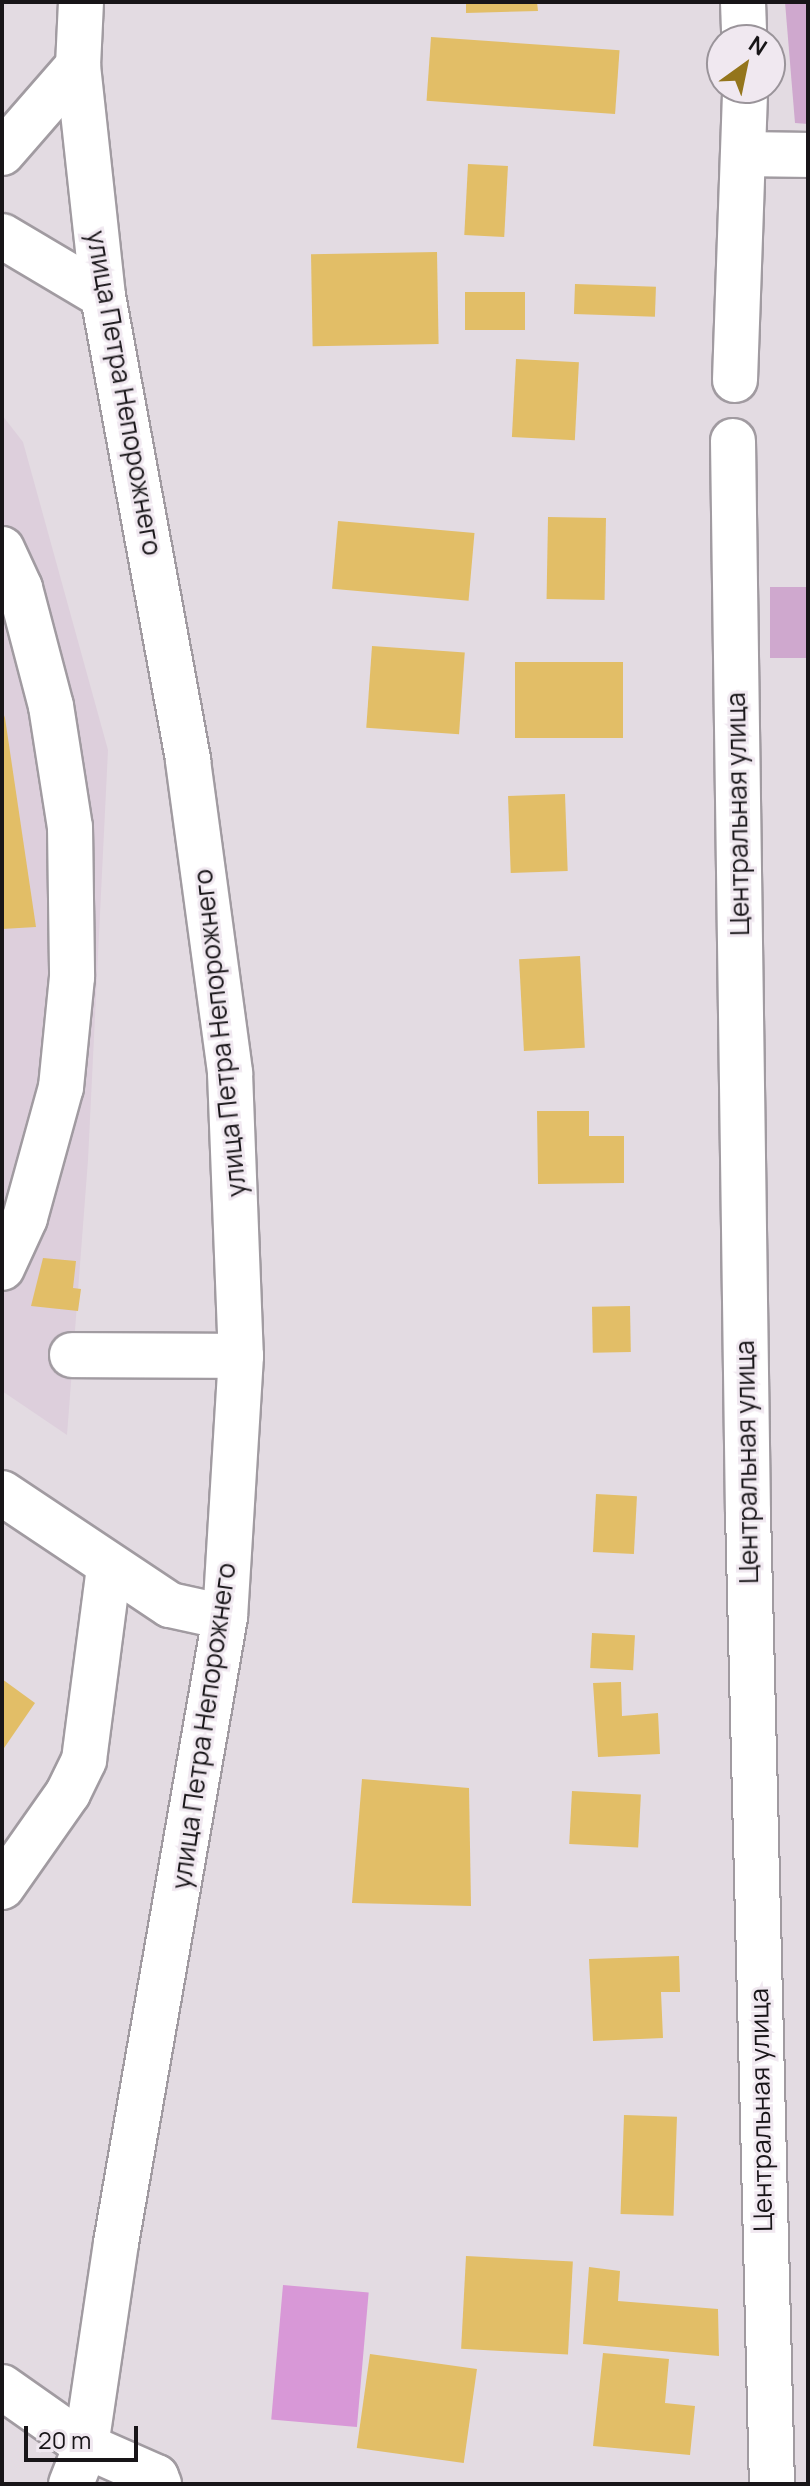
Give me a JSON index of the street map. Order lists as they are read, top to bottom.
{
  "streets": {
    "street": ["улица Петра Непорожнего", "Центральная улица"]
  },
  "scale_bar": "20 m",
  "north": "top right"
}
